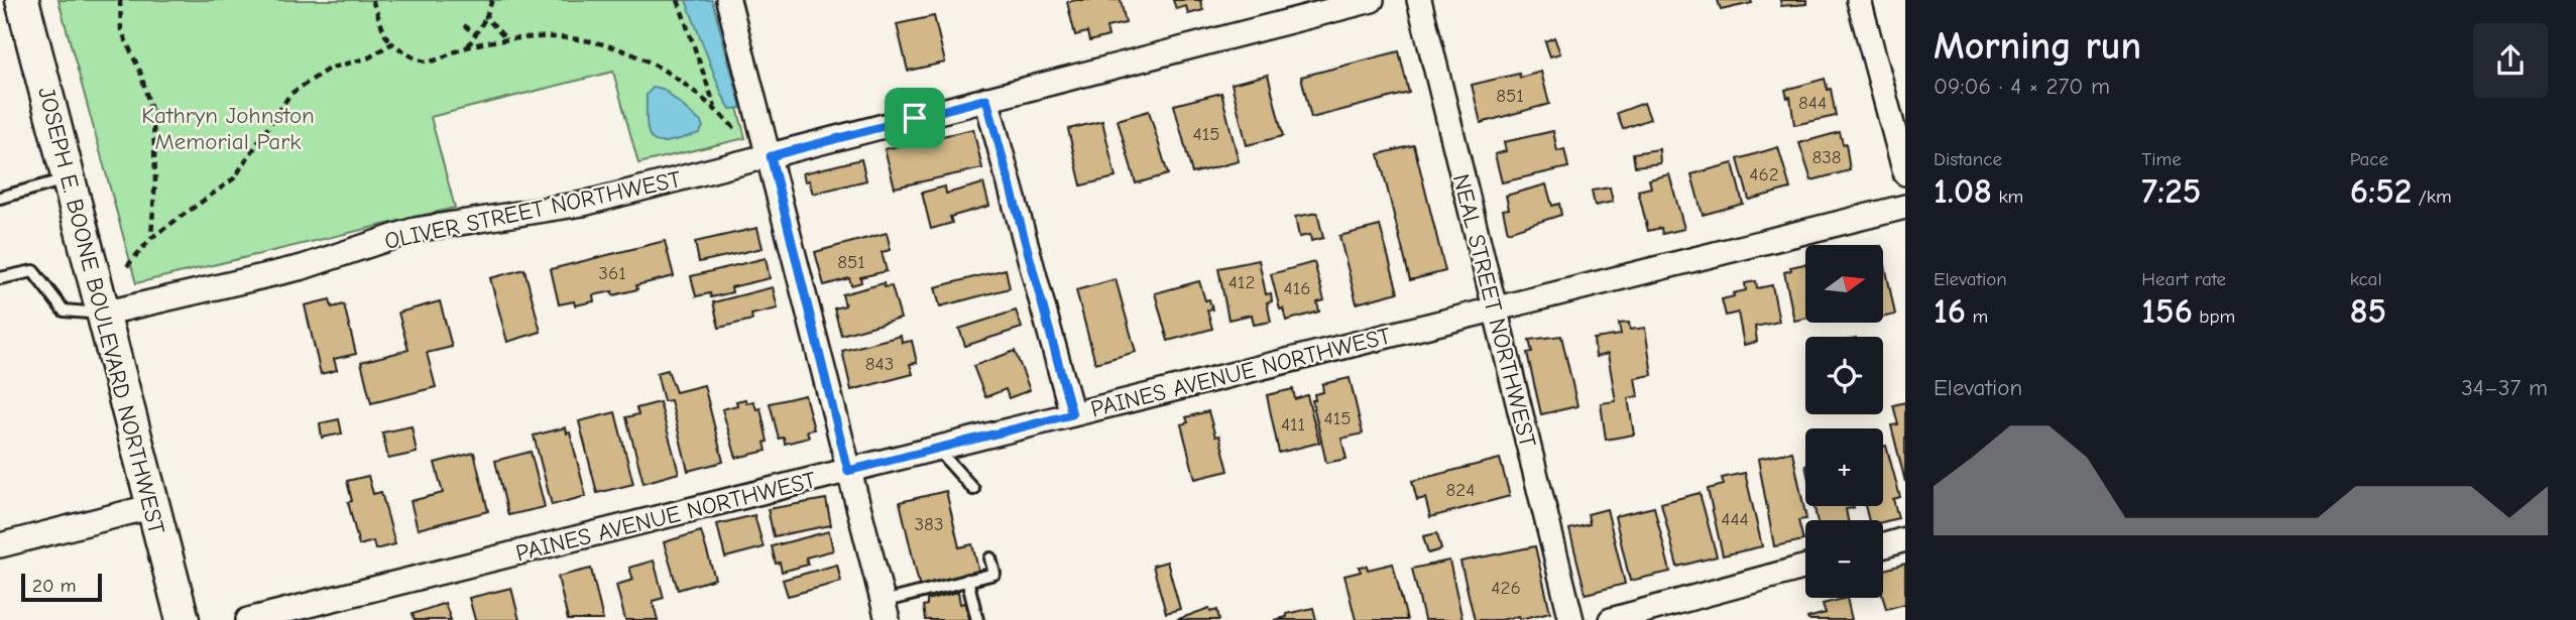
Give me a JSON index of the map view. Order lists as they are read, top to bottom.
{
  "streets": {
    "main road": ["JOSEPH E. BOONE BOULEVARD NORTHWEST"],
    "street": ["OLIVER STREET NORTHWEST", "NEAL STREET NORTHWEST", "PAINES AVENUE NORTHWEST"]
  },
  "crossings": [
    ["OLIVER STREET NORTHWEST", "JOSEPH E. BOONE BOULEVARD NORTHWEST"],
    ["NEAL STREET NORTHWEST", "PAINES AVENUE NORTHWEST"]
  ],
  "parks": ["Kathryn Johnston Memorial Park"],
  "house_numbers": [
    "851",
    "844",
    "415",
    "838",
    "462",
    "851",
    "361",
    "412",
    "416",
    "843",
    "415",
    "411",
    "824",
    "444",
    "383",
    "426"
  ],
  "scale_bar": "20 m",
  "north": "right",
  "page": {
    "heading": ["Morning run", "09:06 · 4 × 270 m"],
    "stats": [
      ["Distance", "1.08 km"],
      ["Time", "7:25"],
      ["Pace", "6:52 /km"],
      ["Elevation", "16 m"],
      ["Heart rate", "156 bpm"],
      ["kcal", "85"]
    ],
    "map_buttons": ["+", "−"],
    "chart": ["Elevation", "34–37 m"],
    "scale": "20 m"
  }
}
